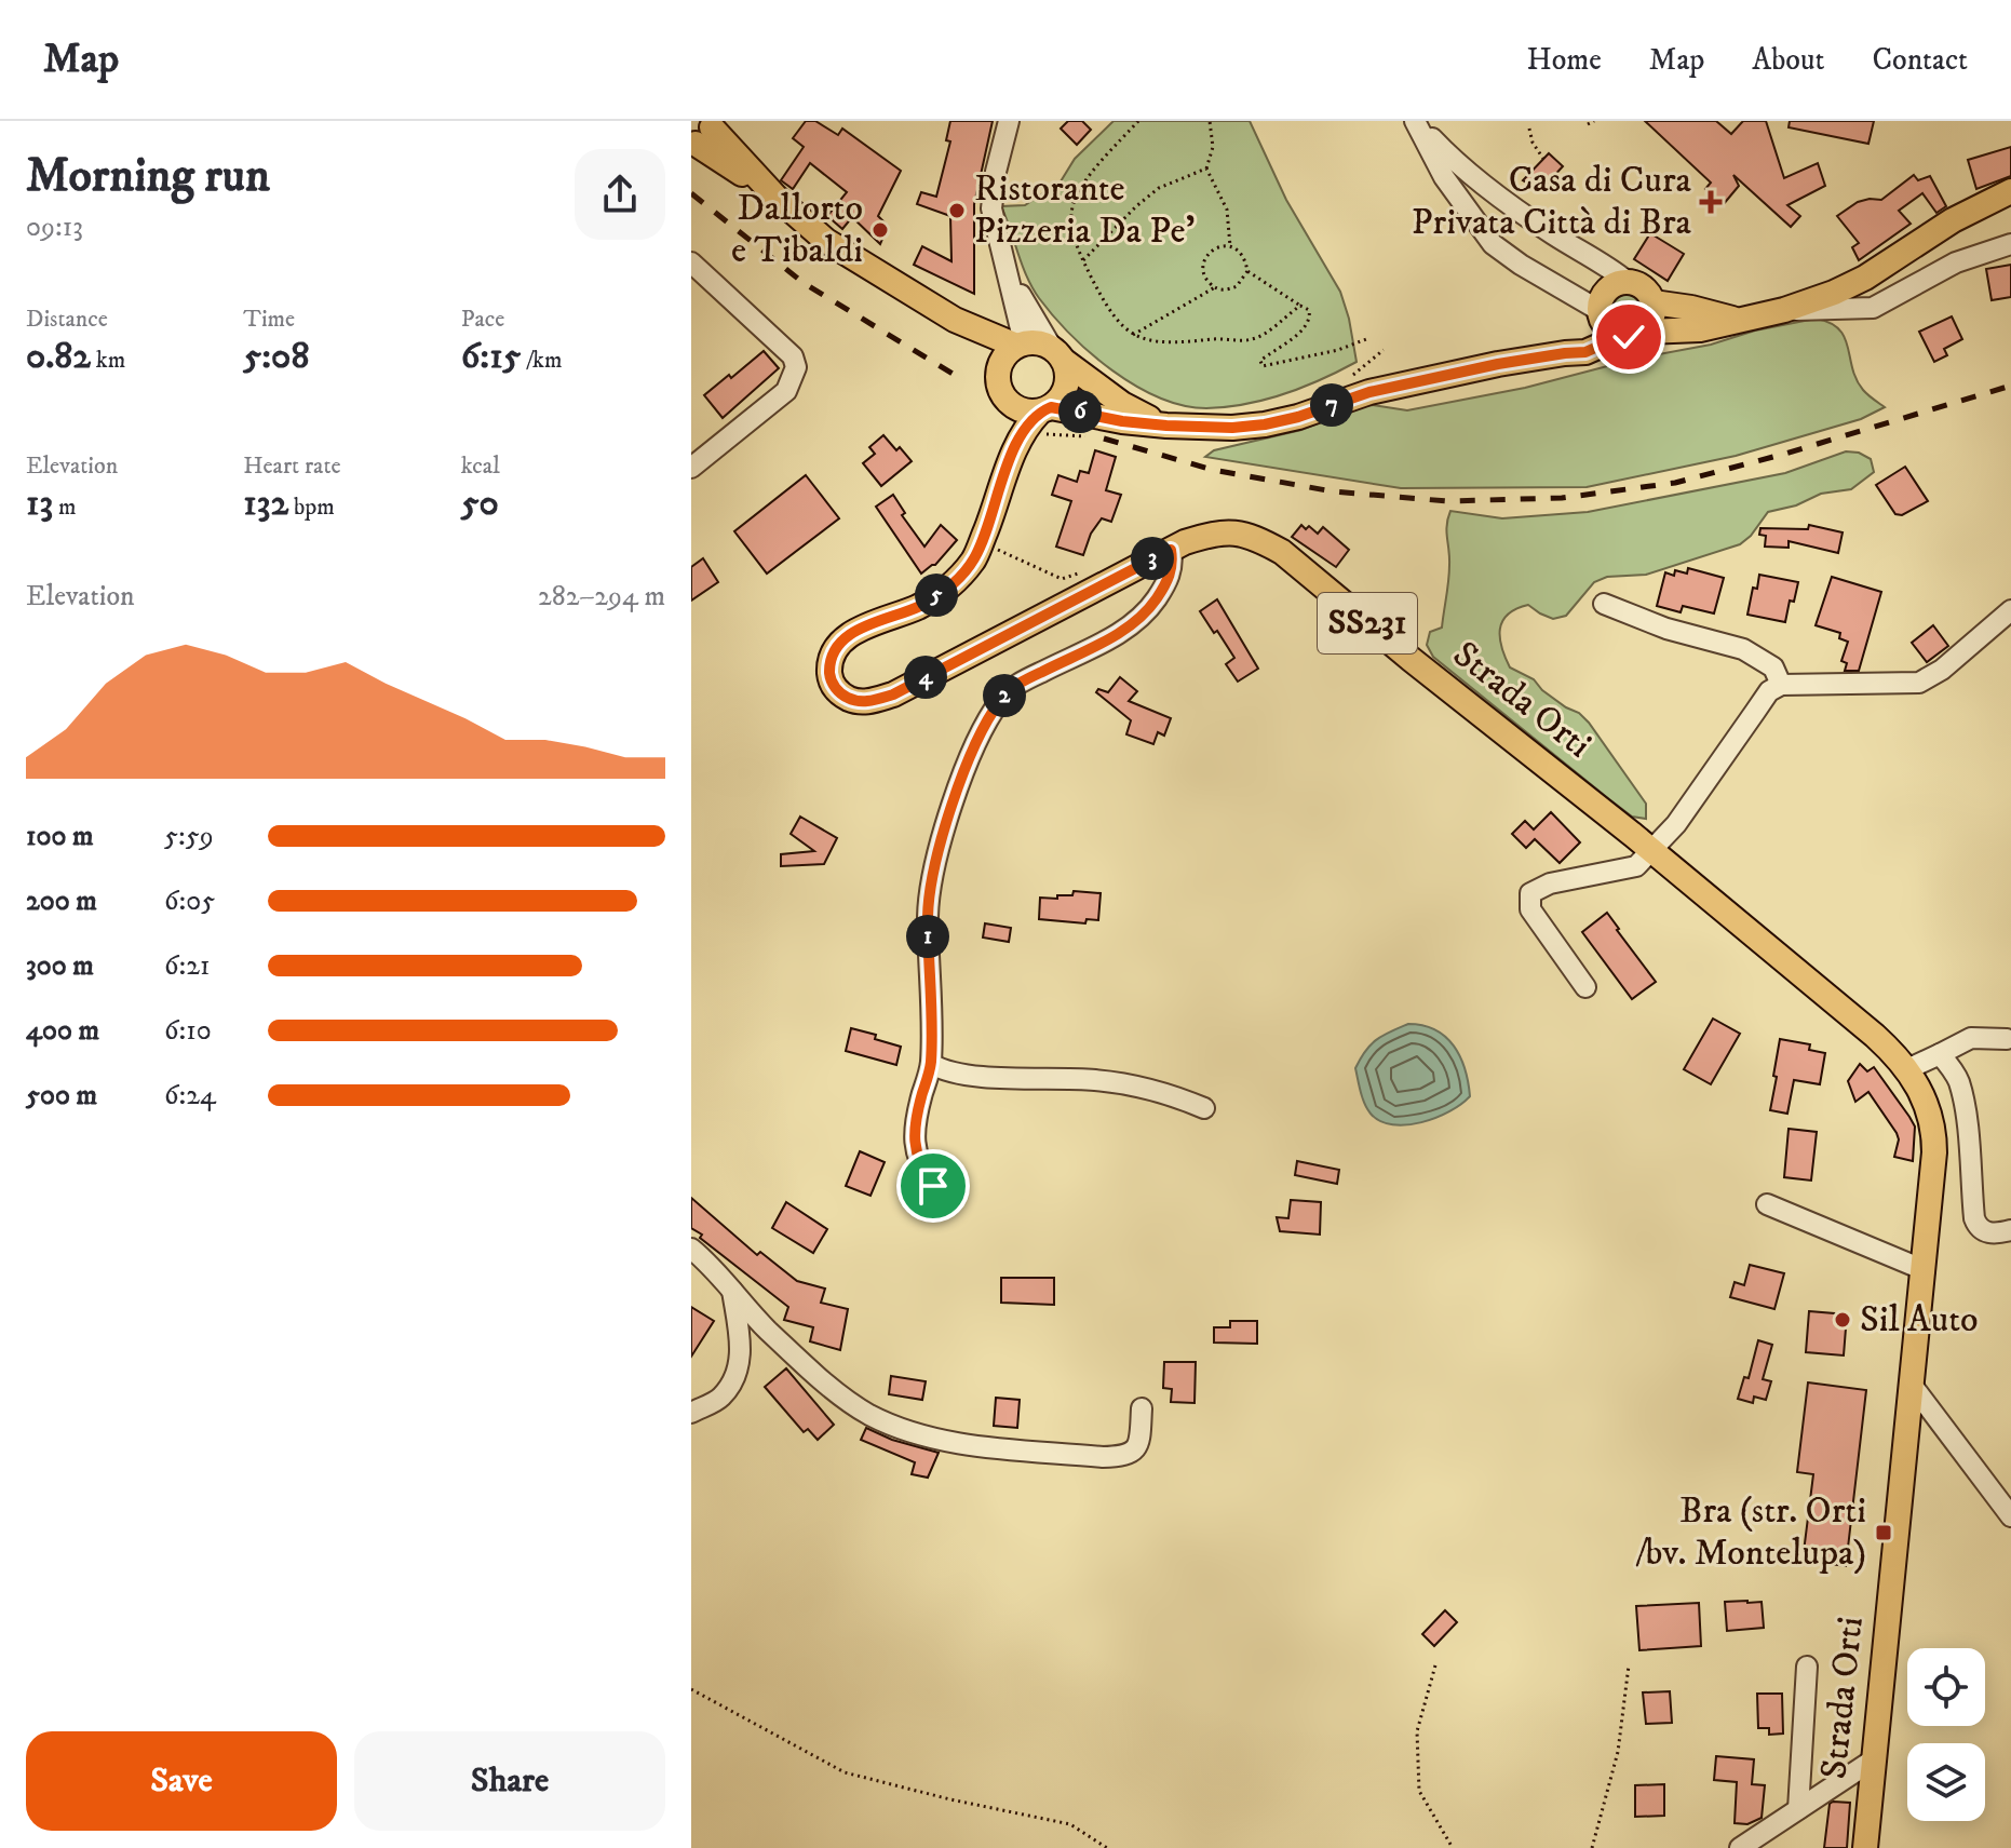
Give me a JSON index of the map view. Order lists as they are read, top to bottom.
{
  "streets": {
    "main road": ["SS231", "Strada Orti"]
  },
  "crossings": [
    ["SS231", "Strada Orti"]
  ],
  "places": {
    "health": ["Casa di Cura Privata Città di Bra"],
    "other": ["Ristorante Pizzeria Da Pe'", "Dallorto e Tibaldi", "Sil Auto"],
    "transit": ["Bra (str. Orti /bv. Montelupa)"]
  },
  "page": {
    "header": "Map",
    "nav": [
      "Home",
      "Map",
      "About",
      "Contact"
    ],
    "heading": ["Morning run", "09:13"],
    "stats": [
      ["Distance", "0.82 km"],
      ["Time", "5:08"],
      ["Pace", "6:15 /km"],
      ["Elevation", "13 m"],
      ["Heart rate", "132 bpm"],
      ["kcal", "50"]
    ],
    "pins": [
      "7",
      "6",
      "3",
      "5",
      "4",
      "2",
      "1"
    ],
    "chart": ["Elevation", "282–294 m"],
    "list": [
      {
        "name": "100 m",
        "note": "5:59"
      },
      {
        "name": "200 m",
        "note": "6:05"
      },
      {
        "name": "300 m",
        "note": "6:21"
      },
      {
        "name": "400 m",
        "note": "6:10"
      },
      {
        "name": "500 m",
        "note": "6:24"
      }
    ],
    "buttons": ["Save", "Share"]
  }
}
